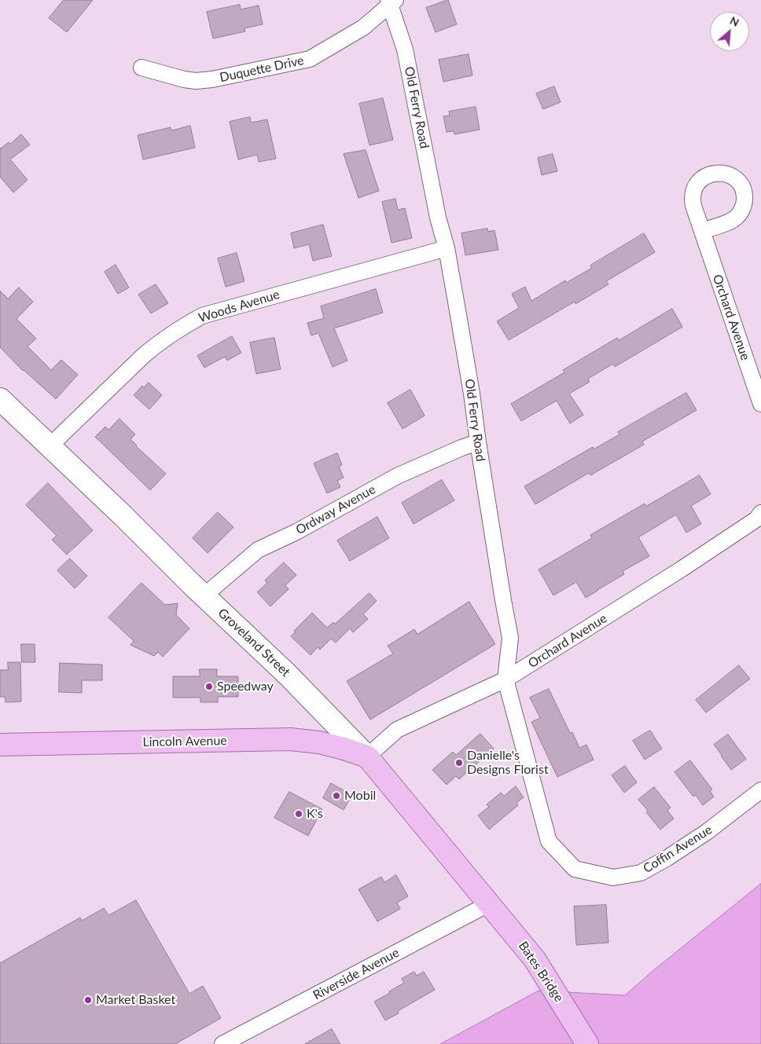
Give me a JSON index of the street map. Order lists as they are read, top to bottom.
{
  "streets": {
    "main road": ["Groveland Street", "Lincoln Avenue", "Bates Bridge"],
    "street": [
      "Duquette Drive",
      "Old Ferry Road",
      "Woods Avenue",
      "Orchard Avenue",
      "Ordway Avenue",
      "Coffin Avenue",
      "Riverside Avenue"
    ]
  },
  "crossings": [
    ["Duquette Drive", "Old Ferry Road"],
    ["Old Ferry Road", "Woods Avenue"],
    ["Old Ferry Road", "Orchard Avenue"],
    ["Old Ferry Road", "Ordway Avenue"],
    ["Old Ferry Road", "Coffin Avenue"],
    ["Woods Avenue", "Groveland Street"],
    ["Orchard Avenue", "Groveland Street"],
    ["Orchard Avenue", "Lincoln Avenue"],
    ["Ordway Avenue", "Groveland Street"],
    ["Groveland Street", "Lincoln Avenue"],
    ["Groveland Street", "Bates Bridge"],
    ["Groveland Street", "Riverside Avenue"],
    ["Bates Bridge", "Riverside Avenue"]
  ],
  "places": [
    "Speedway",
    "Danielle's Designs Florist",
    "Mobil",
    "K's",
    "Market Basket"
  ],
  "north": "top right"
}
